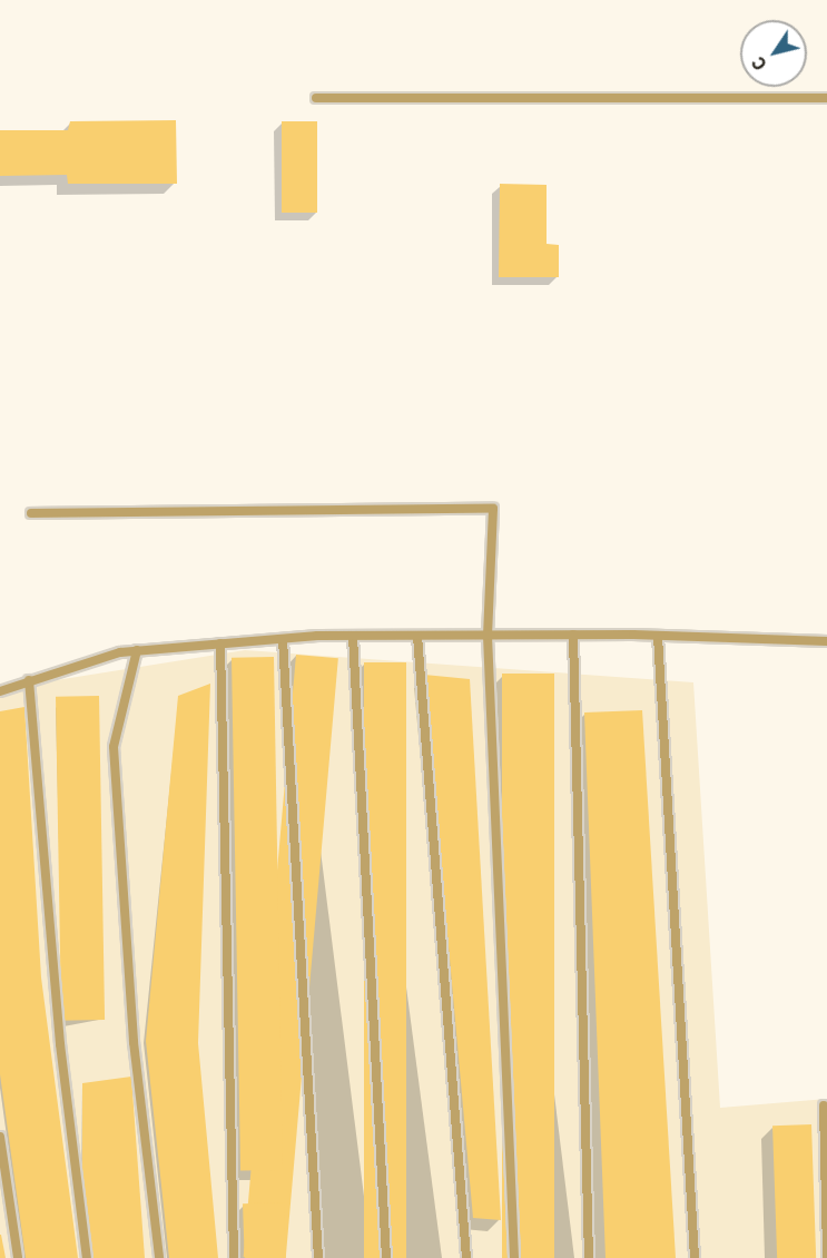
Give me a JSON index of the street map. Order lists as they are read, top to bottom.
{
  "north": "bottom left"
}
